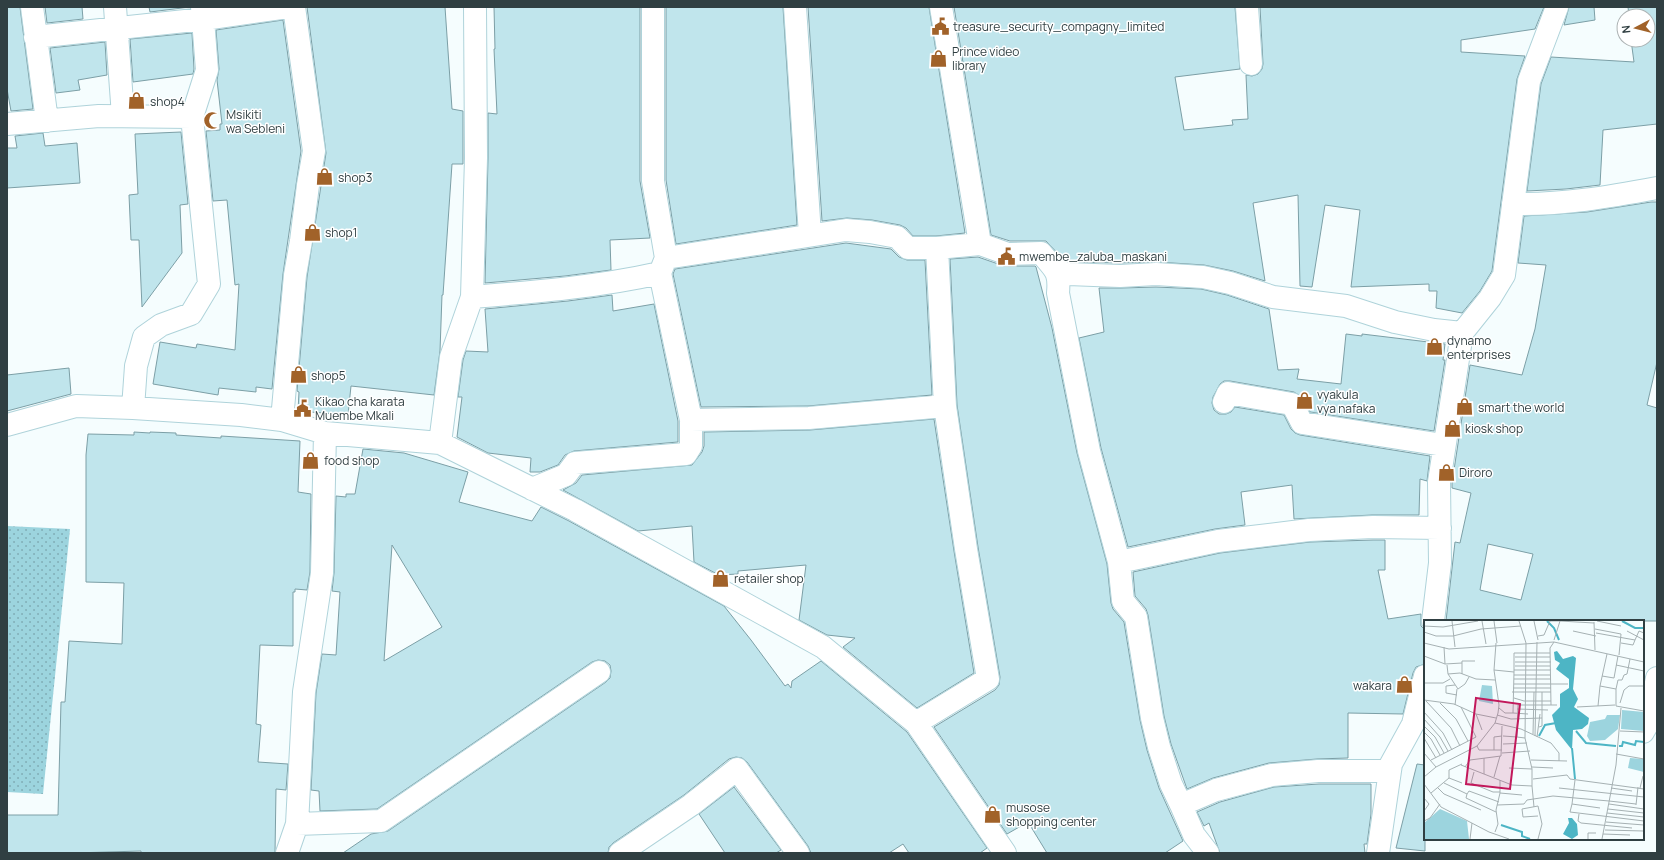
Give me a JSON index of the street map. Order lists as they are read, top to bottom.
{
  "places": {
    "public building": ["treasure_security_compagny_limited", "mwembe_zaluba_maskani", "Kikao cha karata Muembe Mkali"],
    "shop": [
      "Prince video library",
      "shop4",
      "shop3",
      "shop1",
      "dynamo enterprises",
      "shop5",
      "vyakula vya nafaka",
      "smart the world",
      "kiosk shop",
      "food shop",
      "Diroro",
      "retailer shop",
      "wakara",
      "musose shopping center"
    ],
    "mosque": ["Msikiti wa Sebleni"]
  },
  "north": "left"
}
